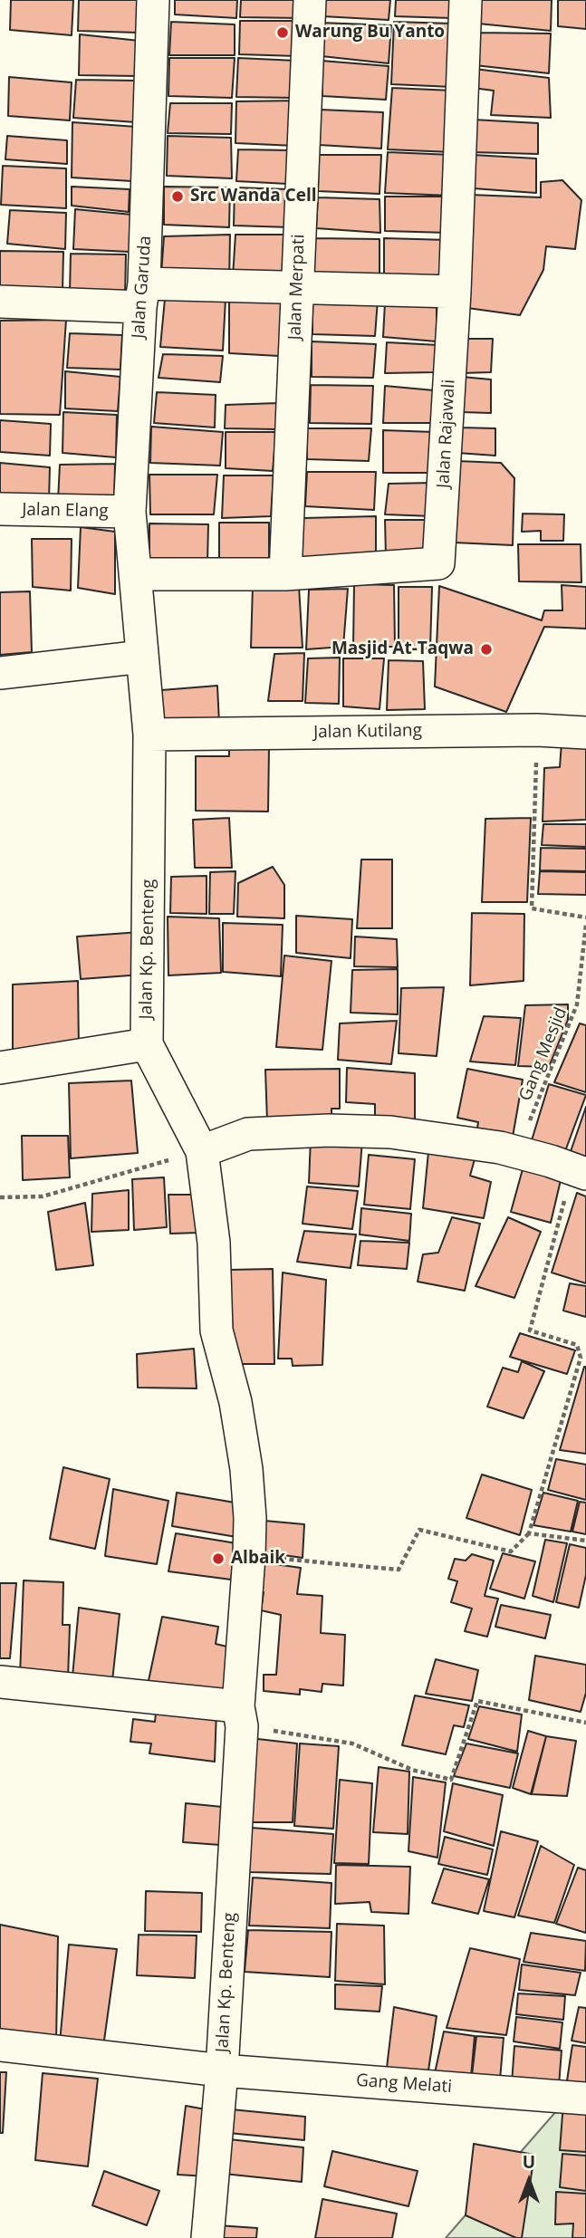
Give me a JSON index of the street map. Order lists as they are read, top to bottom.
{
  "streets": {
    "street": [
      "Jalan Garuda",
      "Jalan Merpati",
      "Jalan Rajawali",
      "Jalan Elang",
      "Jalan Kutilang",
      "Jalan Kp. Benteng",
      "Gang Melati"
    ],
    "path": ["Gang Mesjid"]
  },
  "crossings": [
    ["Jalan Garuda", "Jalan Rajawali"],
    ["Jalan Garuda", "Jalan Elang"],
    ["Jalan Garuda", "Jalan Kp. Benteng"],
    ["Jalan Merpati", "Jalan Rajawali"],
    ["Jalan Kutilang", "Jalan Kp. Benteng"],
    ["Jalan Kp. Benteng", "Gang Melati"]
  ],
  "places": [
    "Warung Bu Yanto",
    "Src Wanda Cell",
    "Masjid At-Taqwa",
    "Albaik"
  ],
  "north": "top"
}
